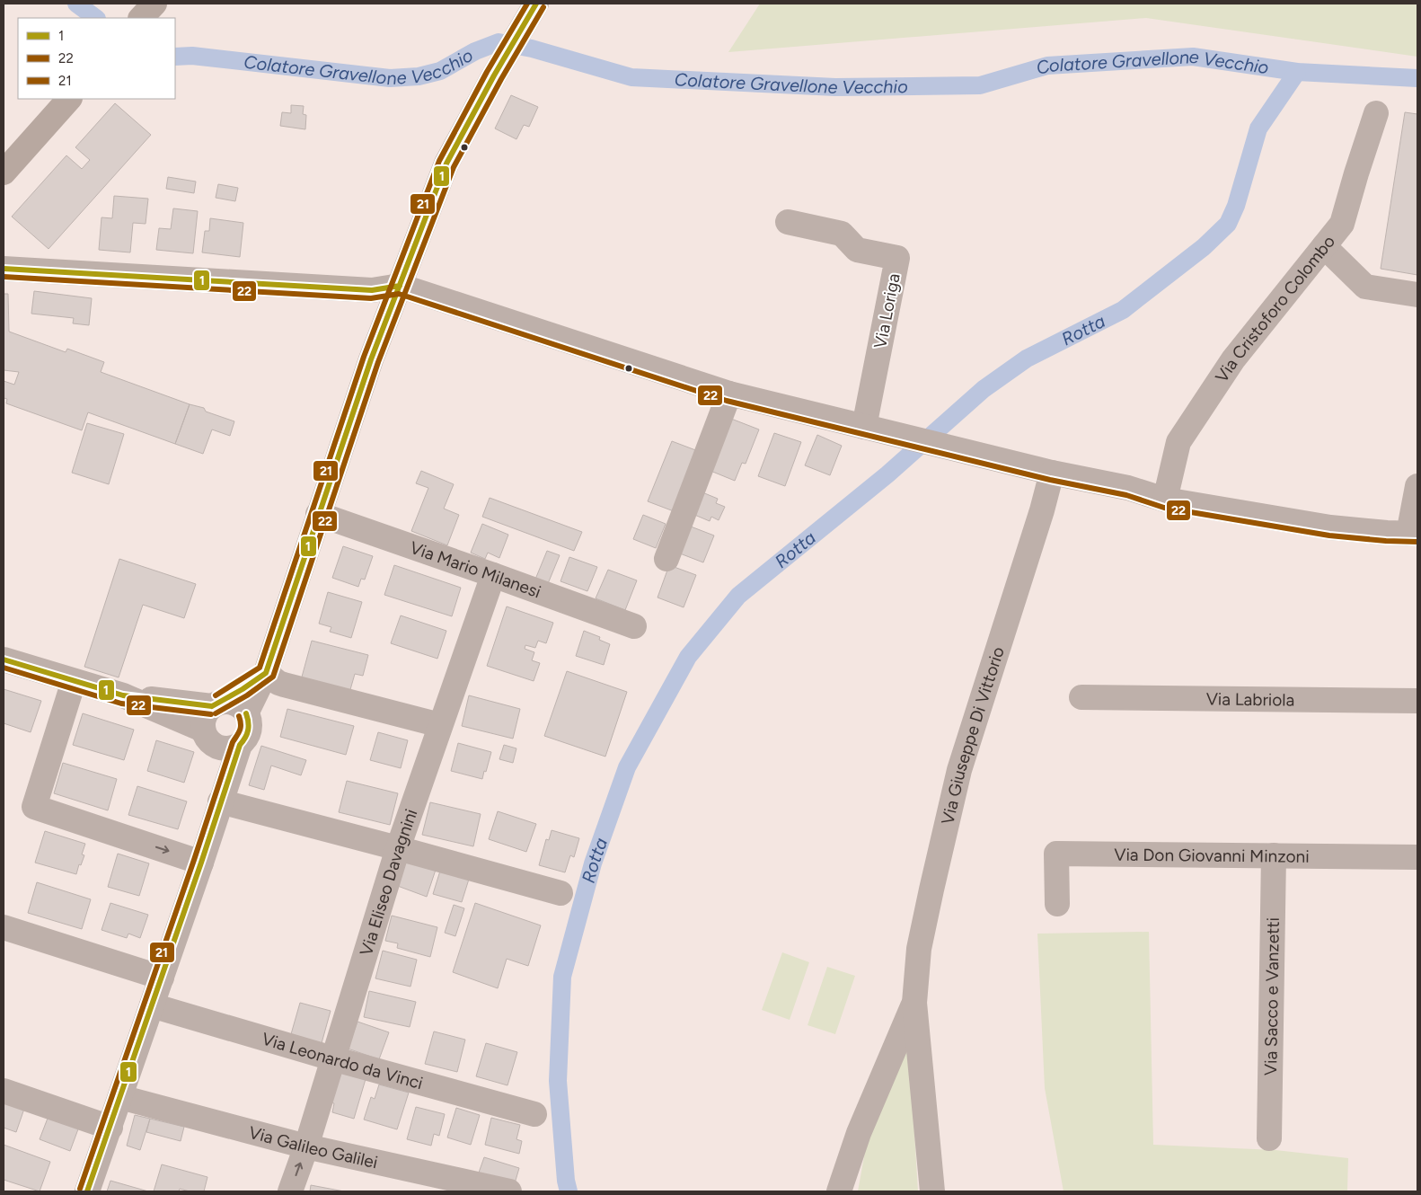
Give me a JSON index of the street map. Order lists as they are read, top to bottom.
{
  "streets": {
    "street": [
      "Via Cristoforo Colombo",
      "Via Loriga",
      "Via Mario Milanesi",
      "Via Labriola",
      "Via Giuseppe Di Vittorio",
      "Via Don Giovanni Minzoni",
      "Via Eliseo Davagnini",
      "Via Sacco e Vanzetti",
      "Via Leonardo da Vinci",
      "Via Galileo Galilei"
    ]
  },
  "crossings": [
    ["Via Mario Milanesi", "Via Eliseo Davagnini"],
    ["Via Don Giovanni Minzoni", "Via Sacco e Vanzetti"],
    ["Via Eliseo Davagnini", "Via Leonardo da Vinci"],
    ["Via Eliseo Davagnini", "Via Galileo Galilei"]
  ],
  "water": ["Colatore Gravellone Vecchio", "Rotta"],
  "lines": ["transit line 1", "transit line 21", "transit line 22"],
  "legend": ["1", "22", "21"]
}
